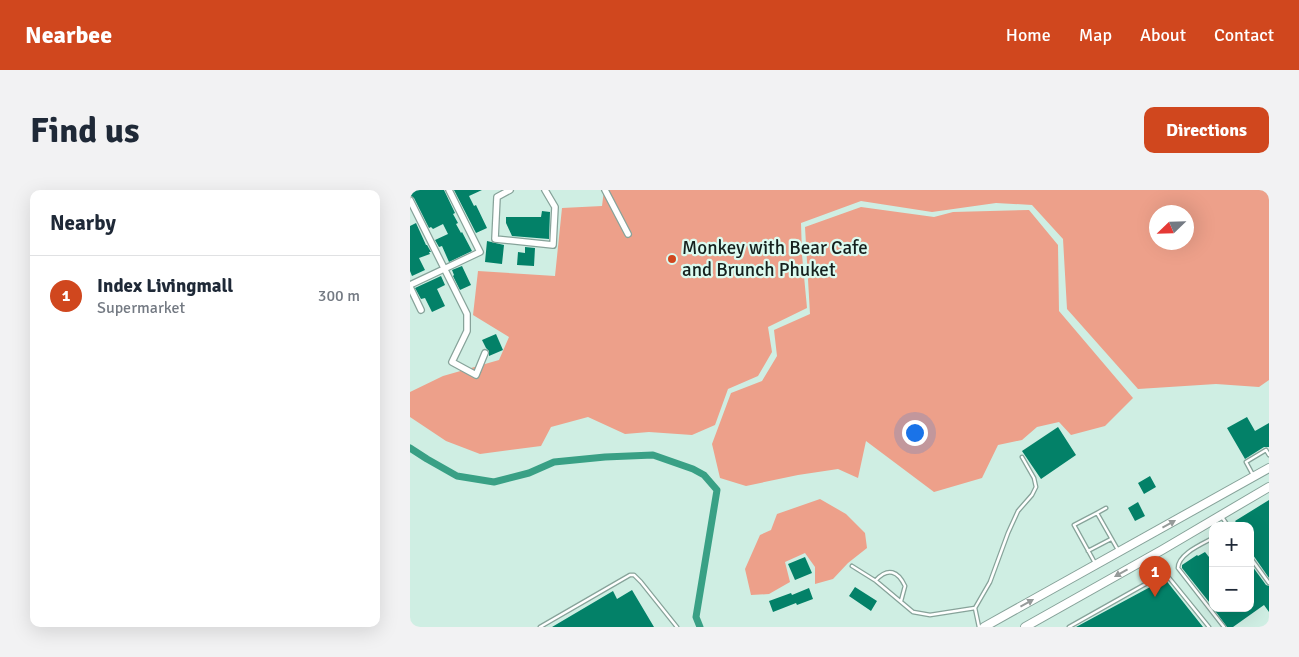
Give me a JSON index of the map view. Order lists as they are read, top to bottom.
{
  "places": ["Monkey with Bear Cafe and Brunch Phuket"],
  "north": "bottom left",
  "page": {
    "header": "Nearbee",
    "nav": [
      "Home",
      "Map",
      "About",
      "Contact"
    ],
    "buttons": "Directions",
    "title": "Find us",
    "heading": "Nearby",
    "list": [
      {
        "mark": "1",
        "name": "Index Livingmall",
        "note": "Supermarket",
        "value": "300 m"
      }
    ],
    "map_buttons": ["+", "−"],
    "pins": "1"
  }
}
